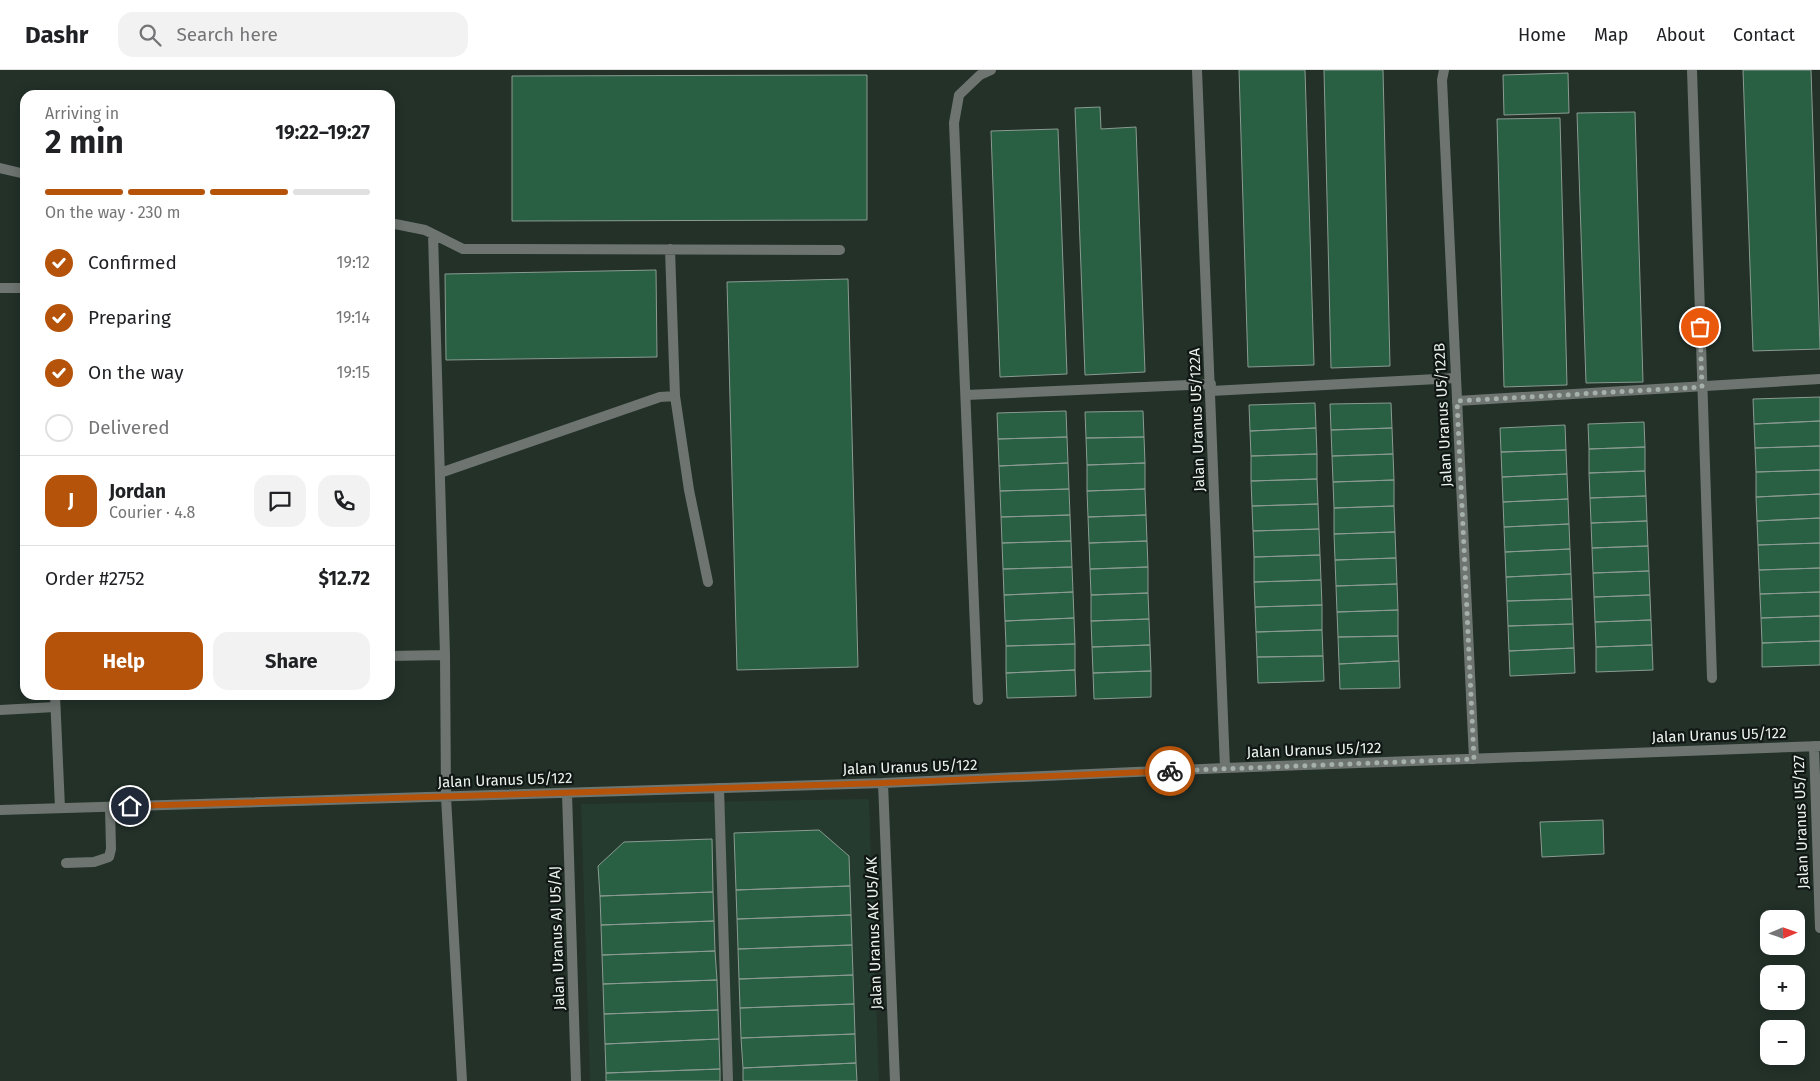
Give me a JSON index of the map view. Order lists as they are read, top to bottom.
{
  "streets": {
    "street": [
      "Jalan Uranus U5/122B",
      "Jalan Uranus U5/122A",
      "Jalan Uranus U5/122",
      "Jalan Uranus U5/127",
      "Jalan Uranus AK U5/AK",
      "Jalan Uranus AJ U5/AJ"
    ]
  },
  "crossings": [
    ["Jalan Uranus U5/122B", "Jalan Uranus U5/122"],
    ["Jalan Uranus U5/122A", "Jalan Uranus U5/122"],
    ["Jalan Uranus U5/122", "Jalan Uranus U5/127"],
    ["Jalan Uranus U5/122", "Jalan Uranus AK U5/AK"],
    ["Jalan Uranus U5/122", "Jalan Uranus AJ U5/AJ"]
  ],
  "north": "right",
  "page": {
    "header": "Dashr",
    "search": "Search here",
    "nav": [
      "Home",
      "Map",
      "About",
      "Contact"
    ],
    "heading": ["2 min", "Arriving in", "19:22–19:27"],
    "panel": [
      "Jordan",
      "Courier · 4.8",
      "Order #2752",
      "$12.72"
    ],
    "bar": "On the way · 230 m",
    "list": [
      ["Confirmed", "19:12"],
      ["Preparing", "19:14"],
      ["On the way", "19:15"],
      "Delivered"
    ],
    "round": "J",
    "buttons": ["Help", "Share"],
    "map_buttons": ["+", "−"]
  }
}
